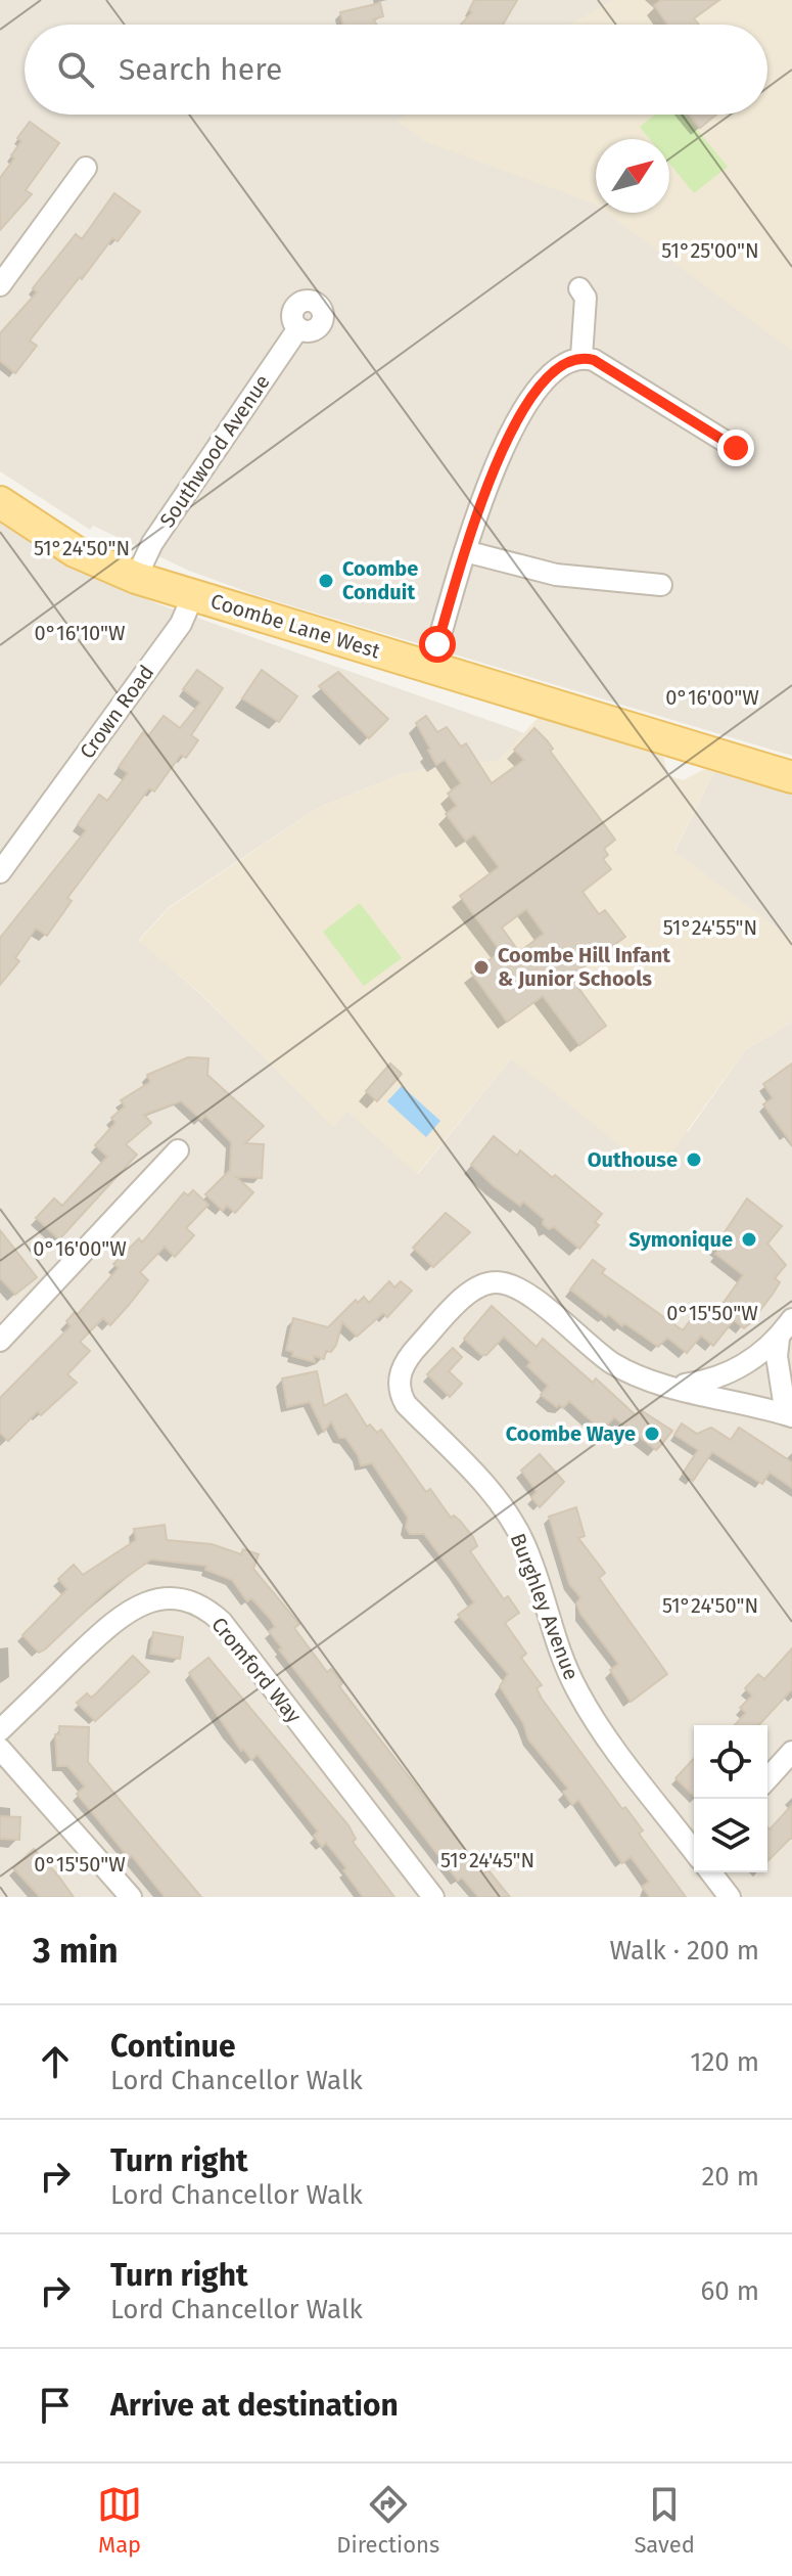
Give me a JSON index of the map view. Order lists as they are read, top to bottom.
{
  "streets": {
    "main road": ["Coombe Lane West"],
    "street": [
      "Southwood Avenue",
      "Crown Road",
      "Burghley Avenue",
      "Cromford Way"
    ]
  },
  "crossings": [
    ["Southwood Avenue", "Coombe Lane West"],
    ["Coombe Lane West", "Crown Road"]
  ],
  "places": [
    "Coombe Conduit",
    "Coombe Hill Infant & Junior Schools",
    "Outhouse",
    "Symonique",
    "Coombe Waye"
  ],
  "north": "top right",
  "page": {
    "search": "Search here",
    "heading": ["3 min", "Walk · 200 m"],
    "list": [
      ["Continue", "Lord Chancellor Walk", "120 m"],
      ["Turn right", "Lord Chancellor Walk", "20 m"],
      ["Turn right", "Lord Chancellor Walk", "60 m"],
      "Arrive at destination"
    ],
    "nav": ["Map", "Directions", "Saved"]
  },
  "coordinates": [
    "51°25'00\"N",
    "51°24'50\"N",
    "0°16'10\"W",
    "0°16'00\"W",
    "51°24'55\"N",
    "0°15'50\"W",
    "51°24'45\"N"
  ]
}
